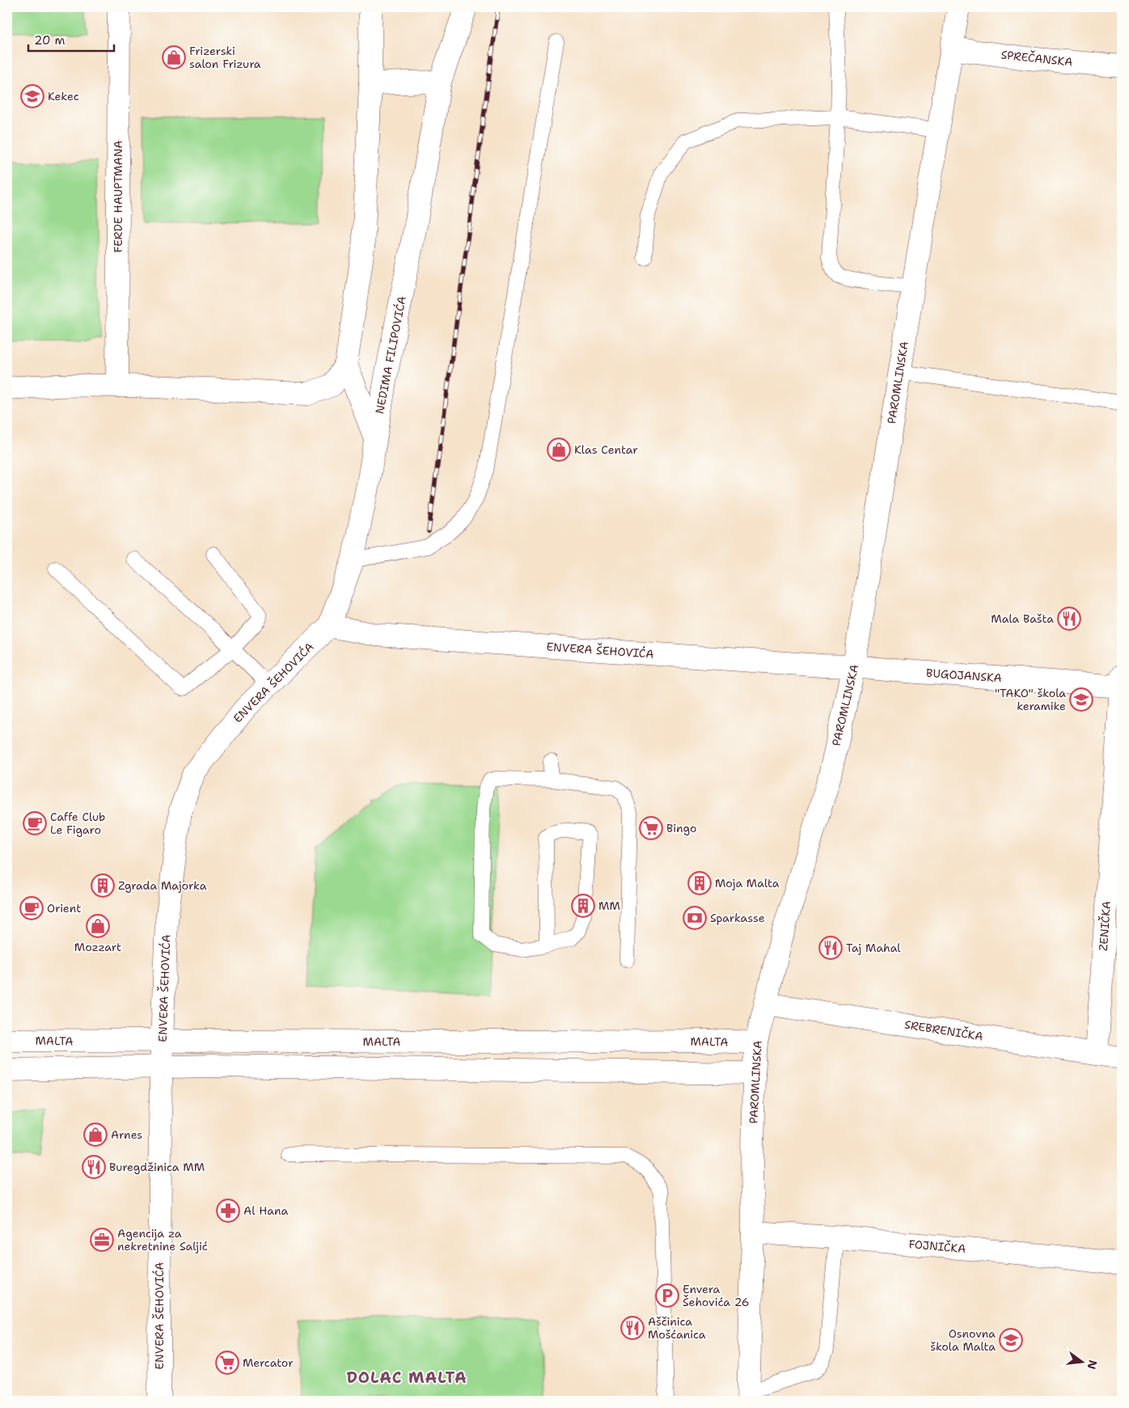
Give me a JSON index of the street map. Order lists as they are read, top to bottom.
{
  "streets": {
    "street": [
      "SPREČANSKA",
      "FERDE HAUPTMANA",
      "NEDIMA FILIPOVIĆA",
      "PAROMLINSKA",
      "ENVERA ŠEHOVIĆA",
      "BUGOJANSKA",
      "ZENIČKA",
      "SREBRENIČKA",
      "MALTA",
      "FOJNIČKA"
    ]
  },
  "crossings": [
    ["SPREČANSKA", "PAROMLINSKA"],
    ["NEDIMA FILIPOVIĆA", "ENVERA ŠEHOVIĆA"],
    ["PAROMLINSKA", "ENVERA ŠEHOVIĆA"],
    ["PAROMLINSKA", "BUGOJANSKA"],
    ["PAROMLINSKA", "SREBRENIČKA"],
    ["PAROMLINSKA", "MALTA"],
    ["PAROMLINSKA", "FOJNIČKA"],
    ["ENVERA ŠEHOVIĆA", "BUGOJANSKA"],
    ["ENVERA ŠEHOVIĆA", "MALTA"],
    ["BUGOJANSKA", "ZENIČKA"],
    ["ZENIČKA", "SREBRENIČKA"]
  ],
  "districts": ["DOLAC MALTA"],
  "places": {
    "shop": [
      "Frizerski salon Frizura",
      "Klas Centar",
      "Mozzart",
      "Arnes"
    ],
    "school or university": ["Kekec", "\"TAKO\" škola keramike", "Osnovna škola Malta"],
    "restaurant": [
      "Mala Bašta",
      "Taj Mahal",
      "Buregdžinica MM",
      "Aščinica Mošćanica"
    ],
    "cafe": ["Caffe Club Le Figaro", "Orient"],
    "supermarket": ["Bingo", "Mercator"],
    "building": ["Moja Malta", "Zgrada Majorka", "MM"],
    "bank": ["Sparkasse"],
    "pharmacy": ["Al Hana"],
    "office": ["Agencija za nekretnine Saljić"],
    "parking": ["Envera Šehovića 26"]
  },
  "scale_bar": "20 m",
  "north": "right"
}
